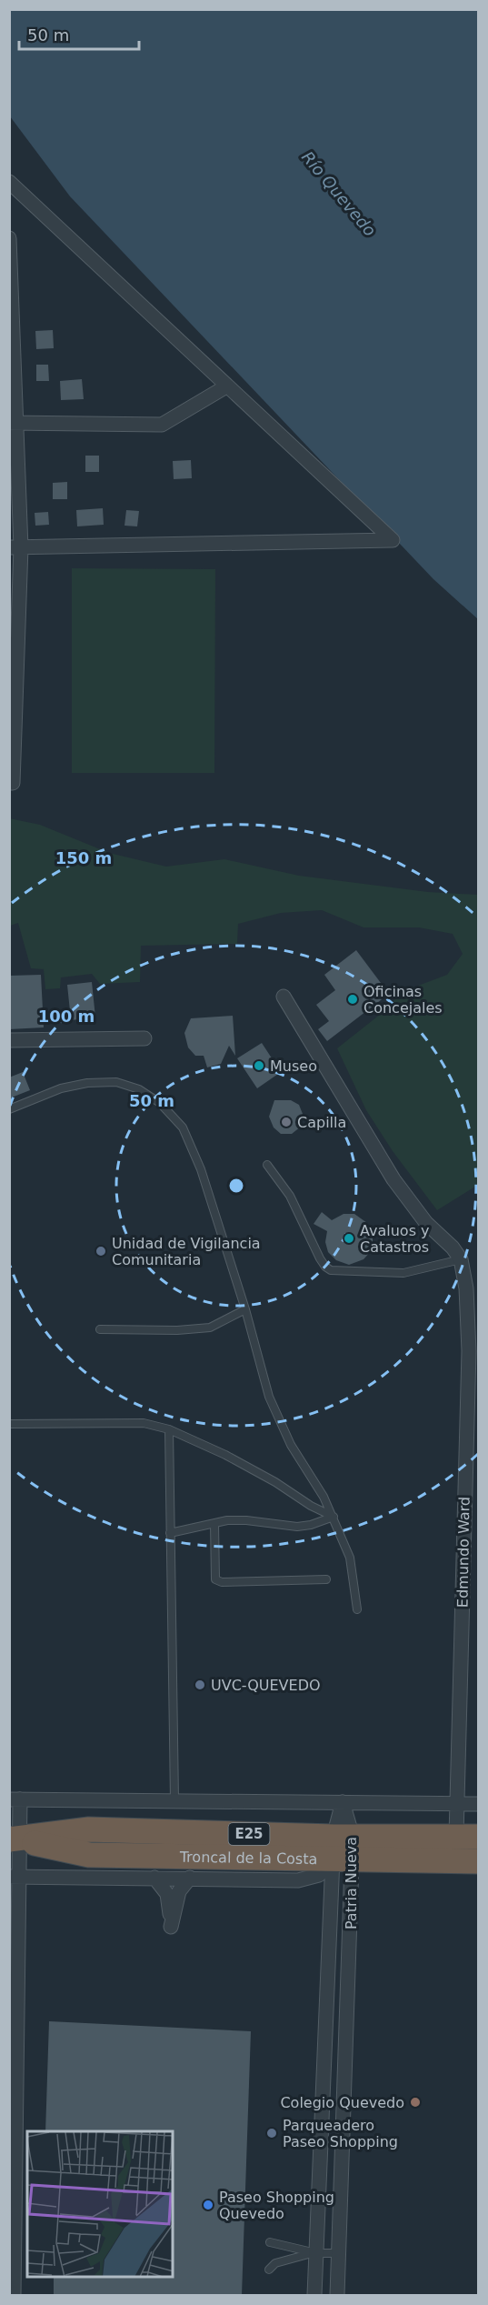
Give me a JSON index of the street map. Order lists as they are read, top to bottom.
{
  "streets": {
    "highway": ["E25", "Troncal de la Costa"],
    "street": ["Edmundo Ward", "Patria Nueva"]
  },
  "crossings": [
    ["Edmundo Ward", "Troncal de la Costa"],
    ["Troncal de la Costa", "Patria Nueva"]
  ],
  "water": ["Río Quevedo"],
  "places": [
    "Oficinas Concejales",
    "Museo",
    "Capilla",
    "Avaluos y Catastros",
    "Unidad de Vigilancia Comunitaria",
    "UVC-QUEVEDO",
    "Colegio Quevedo",
    "Parqueadero Paseo Shopping",
    "Paseo Shopping Quevedo"
  ],
  "scale_bar": "50 m",
  "rings": ["150 m", "100 m", "50 m"]
}
